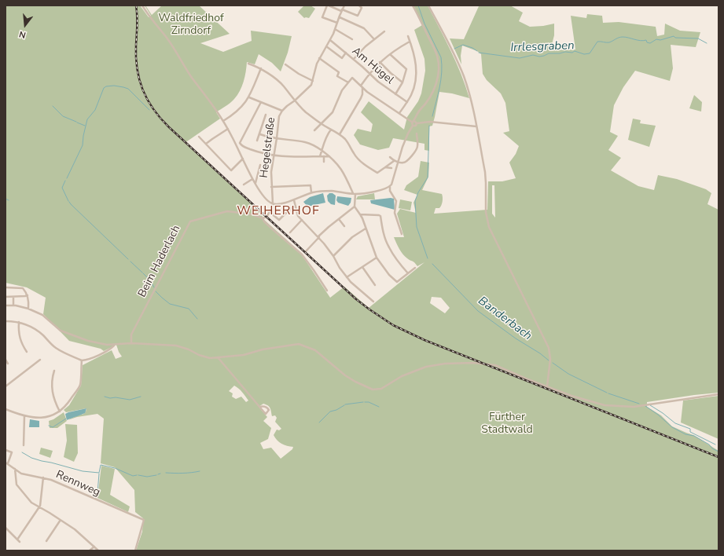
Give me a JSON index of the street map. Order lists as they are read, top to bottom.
{
  "streets": {
    "street": [
      "Am Hügel",
      "Hegelstraße",
      "Beim Haderlach",
      "Rennweg"
    ]
  },
  "districts": ["WEIHERHOF"],
  "water": ["Irrlesgraben", "Banderbach"],
  "parks": ["Waldfriedhof Zirndorf", "Fürther Stadtwald"],
  "north": "bottom"
}
